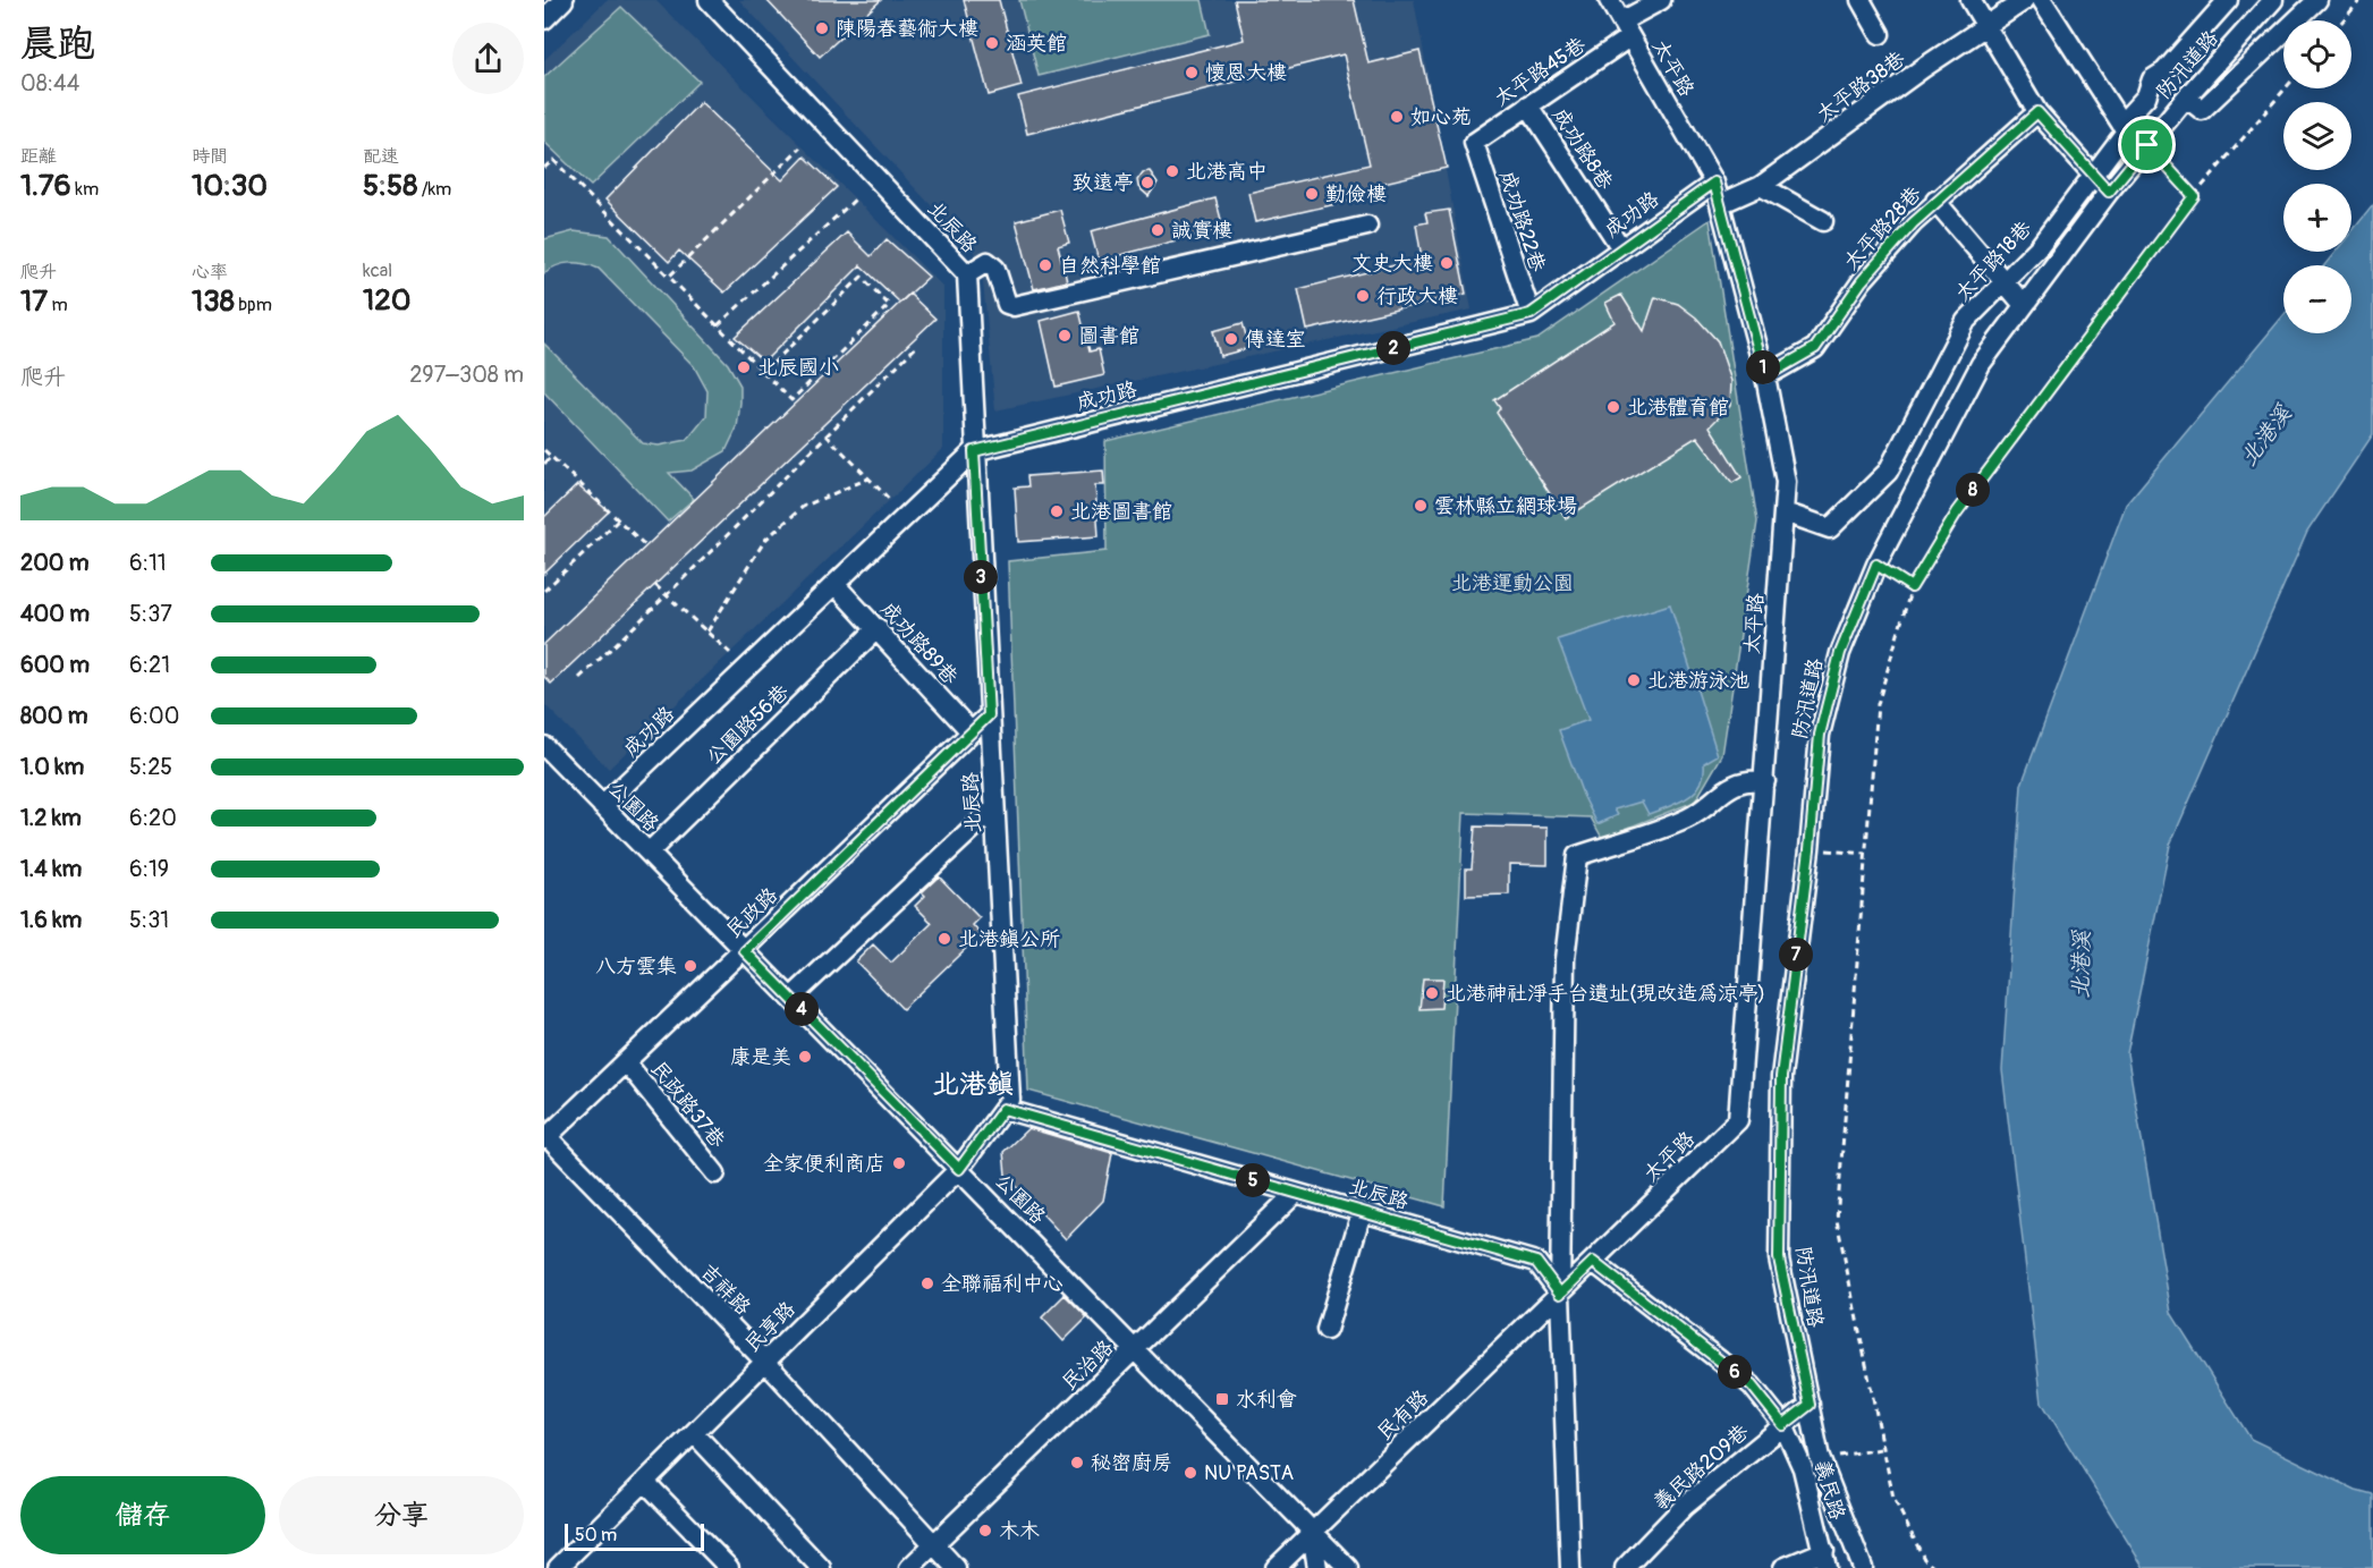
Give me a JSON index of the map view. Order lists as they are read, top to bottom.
{
  "streets": {
    "street": [
      "防汛道路",
      "太平路",
      "太平路45巷",
      "太平路38巷",
      "成功路8巷",
      "成功路",
      "成功路22巷",
      "北辰路",
      "太平路28巷",
      "太平路18巷",
      "成功路89巷",
      "公園路56巷",
      "公園路",
      "民政路",
      "民政路37巷",
      "吉祥路",
      "民享路",
      "民治路",
      "民有路",
      "義民路209巷",
      "義民路"
    ]
  },
  "crossings": [
    ["防汛道路", "義民路209巷"],
    ["太平路", "太平路45巷"],
    ["太平路", "太平路38巷"],
    ["太平路", "成功路"],
    ["太平路", "北辰路"],
    ["太平路", "太平路28巷"],
    ["太平路", "太平路18巷"],
    ["太平路", "民有路"],
    ["太平路", "義民路"],
    ["太平路45巷", "成功路8巷"],
    ["太平路45巷", "成功路22巷"],
    ["成功路8巷", "成功路"],
    ["成功路", "成功路22巷"],
    ["成功路", "北辰路"],
    ["成功路", "成功路89巷"],
    ["成功路", "公園路"],
    ["北辰路", "民政路"],
    ["北辰路", "民享路"],
    ["北辰路", "民治路"],
    ["北辰路", "民有路"],
    ["成功路89巷", "公園路56巷"],
    ["成功路89巷", "民政路"],
    ["公園路56巷", "公園路"],
    ["公園路", "民政路"],
    ["公園路", "民享路"],
    ["公園路", "民治路"],
    ["公園路", "民有路"],
    ["民政路", "民政路37巷"],
    ["民政路", "吉祥路"],
    ["吉祥路", "民享路"],
    ["吉祥路", "民治路"],
    ["義民路209巷", "義民路"]
  ],
  "districts": ["北港鎮"],
  "water": ["北港溪"],
  "parks": ["北港運動公園"],
  "places": {
    "other": [
      "陳陽春藝術大樓",
      "涵英館",
      "懷恩大樓",
      "如心苑",
      "北港高中",
      "致遠亭",
      "勤儉樓",
      "誠實樓",
      "文史大樓",
      "自然科學館",
      "行政大樓",
      "圖書館",
      "傳達室",
      "北辰國小",
      "北港體育館",
      "雲林縣立網球場",
      "北港圖書館",
      "北港游泳池",
      "北港鎮公所",
      "八方雲集",
      "北港神社淨手台遺址(現改造為涼亭)",
      "康是美",
      "全家便利商店",
      "全聯福利中心",
      "秘密廚房",
      "NU PASTA",
      "木木"
    ],
    "transit": ["水利會"]
  },
  "scale_bar": "50 m",
  "page": {
    "heading": ["晨跑", "08:44"],
    "map_buttons": ["+", "−"],
    "stats": [
      ["距離", "1.76 km"],
      ["時間", "10:30"],
      ["配速", "5:58 /km"],
      ["爬升", "17 m"],
      ["心率", "138 bpm"],
      ["kcal", "120"]
    ],
    "pins": [
      "2",
      "1",
      "8",
      "3",
      "7",
      "4",
      "5",
      "6"
    ],
    "chart": ["爬升", "297–308 m"],
    "list": [
      {
        "name": "200 m",
        "note": "6:11"
      },
      {
        "name": "400 m",
        "note": "5:37"
      },
      {
        "name": "600 m",
        "note": "6:21"
      },
      {
        "name": "800 m",
        "note": "6:00"
      },
      {
        "name": "1.0 km",
        "note": "5:25"
      },
      {
        "name": "1.2 km",
        "note": "6:20"
      },
      {
        "name": "1.4 km",
        "note": "6:19"
      },
      {
        "name": "1.6 km",
        "note": "5:31"
      }
    ],
    "buttons": ["儲存", "分享"],
    "scale": "50 m"
  }
}
